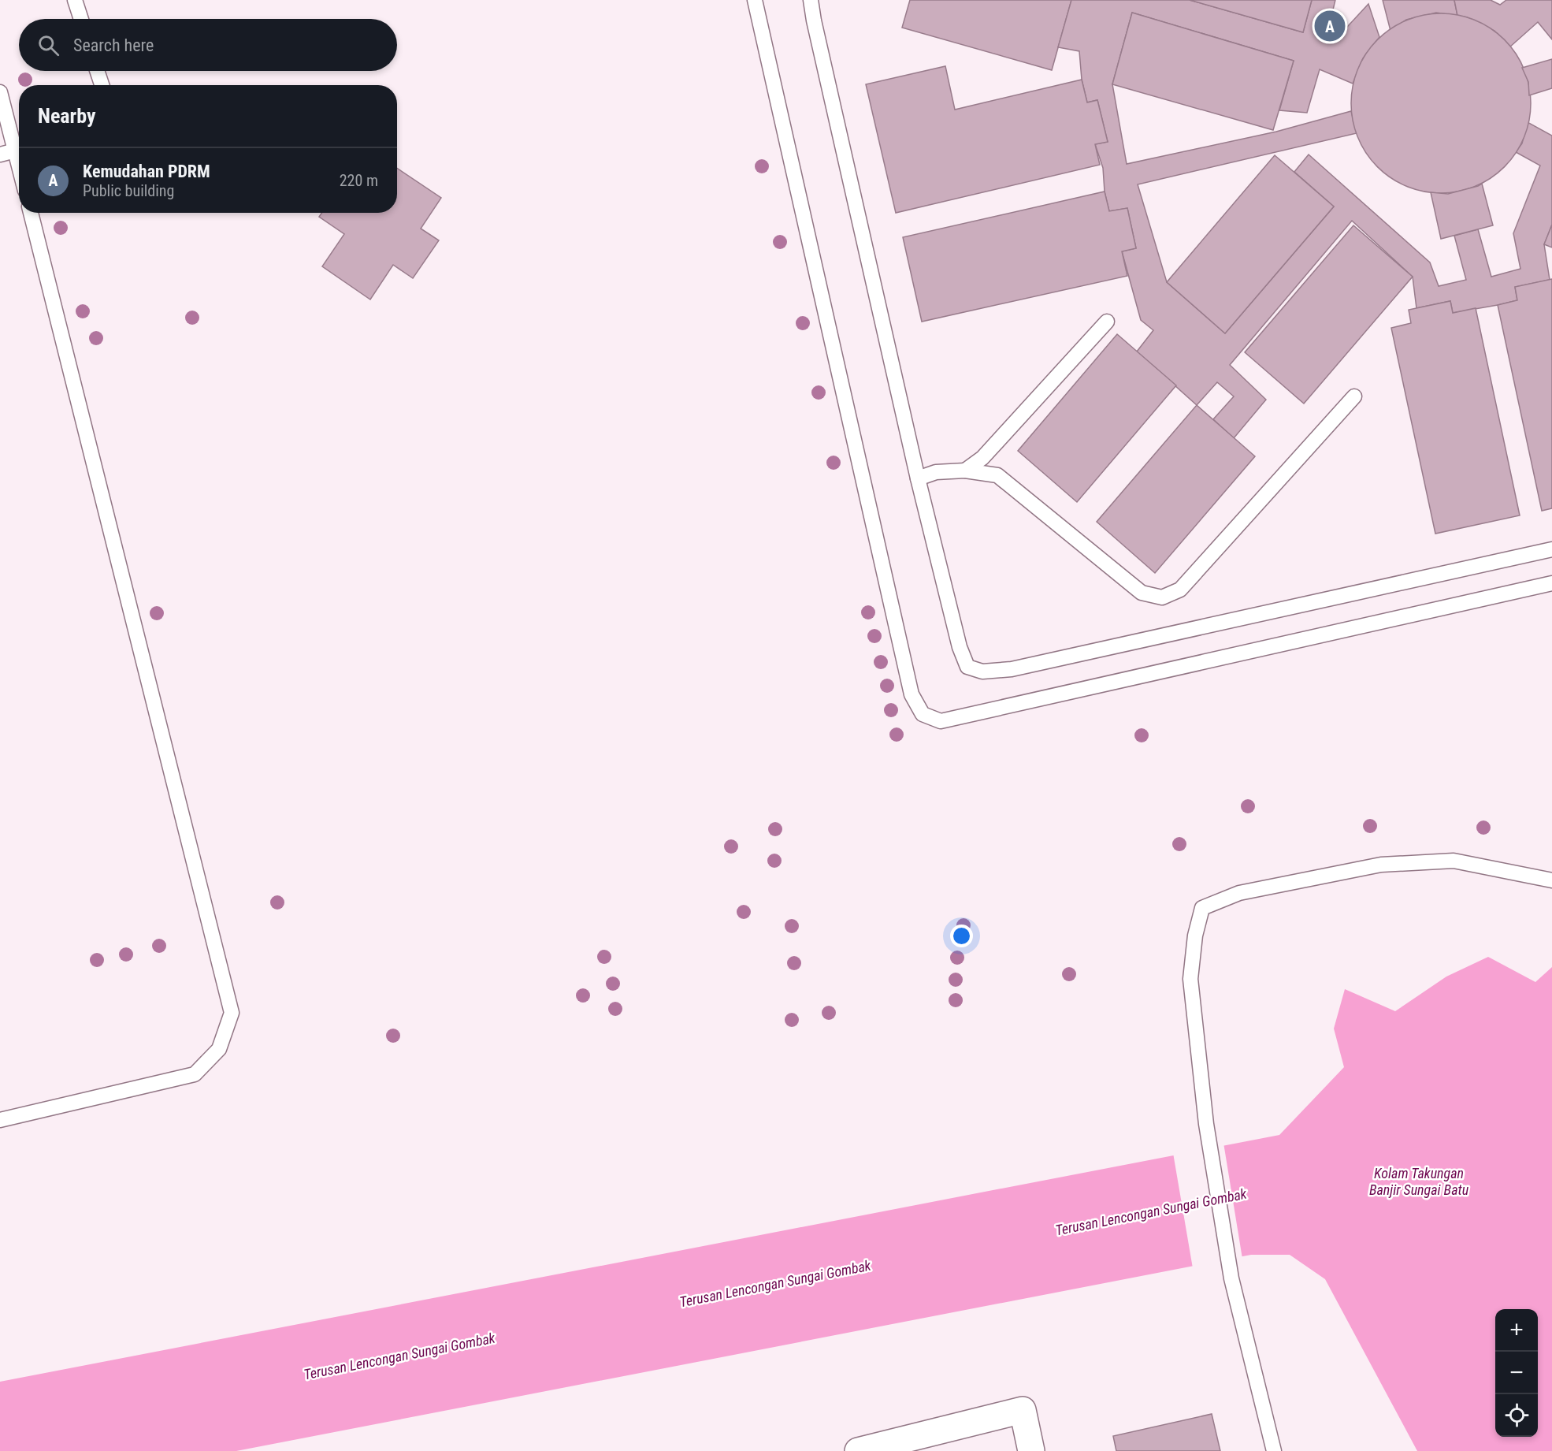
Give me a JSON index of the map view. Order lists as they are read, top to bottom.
{
  "water": ["Kolam Takungan Banjir Sungai Batu", "Terusan Lencongan Sungai Gombak"],
  "page": {
    "pins": "A",
    "search": "Search here",
    "heading": "Nearby",
    "list": [
      {
        "mark": "A",
        "name": "Kemudahan PDRM",
        "note": "Public building",
        "value": "220 m"
      }
    ],
    "map_buttons": ["+", "−"]
  }
}
